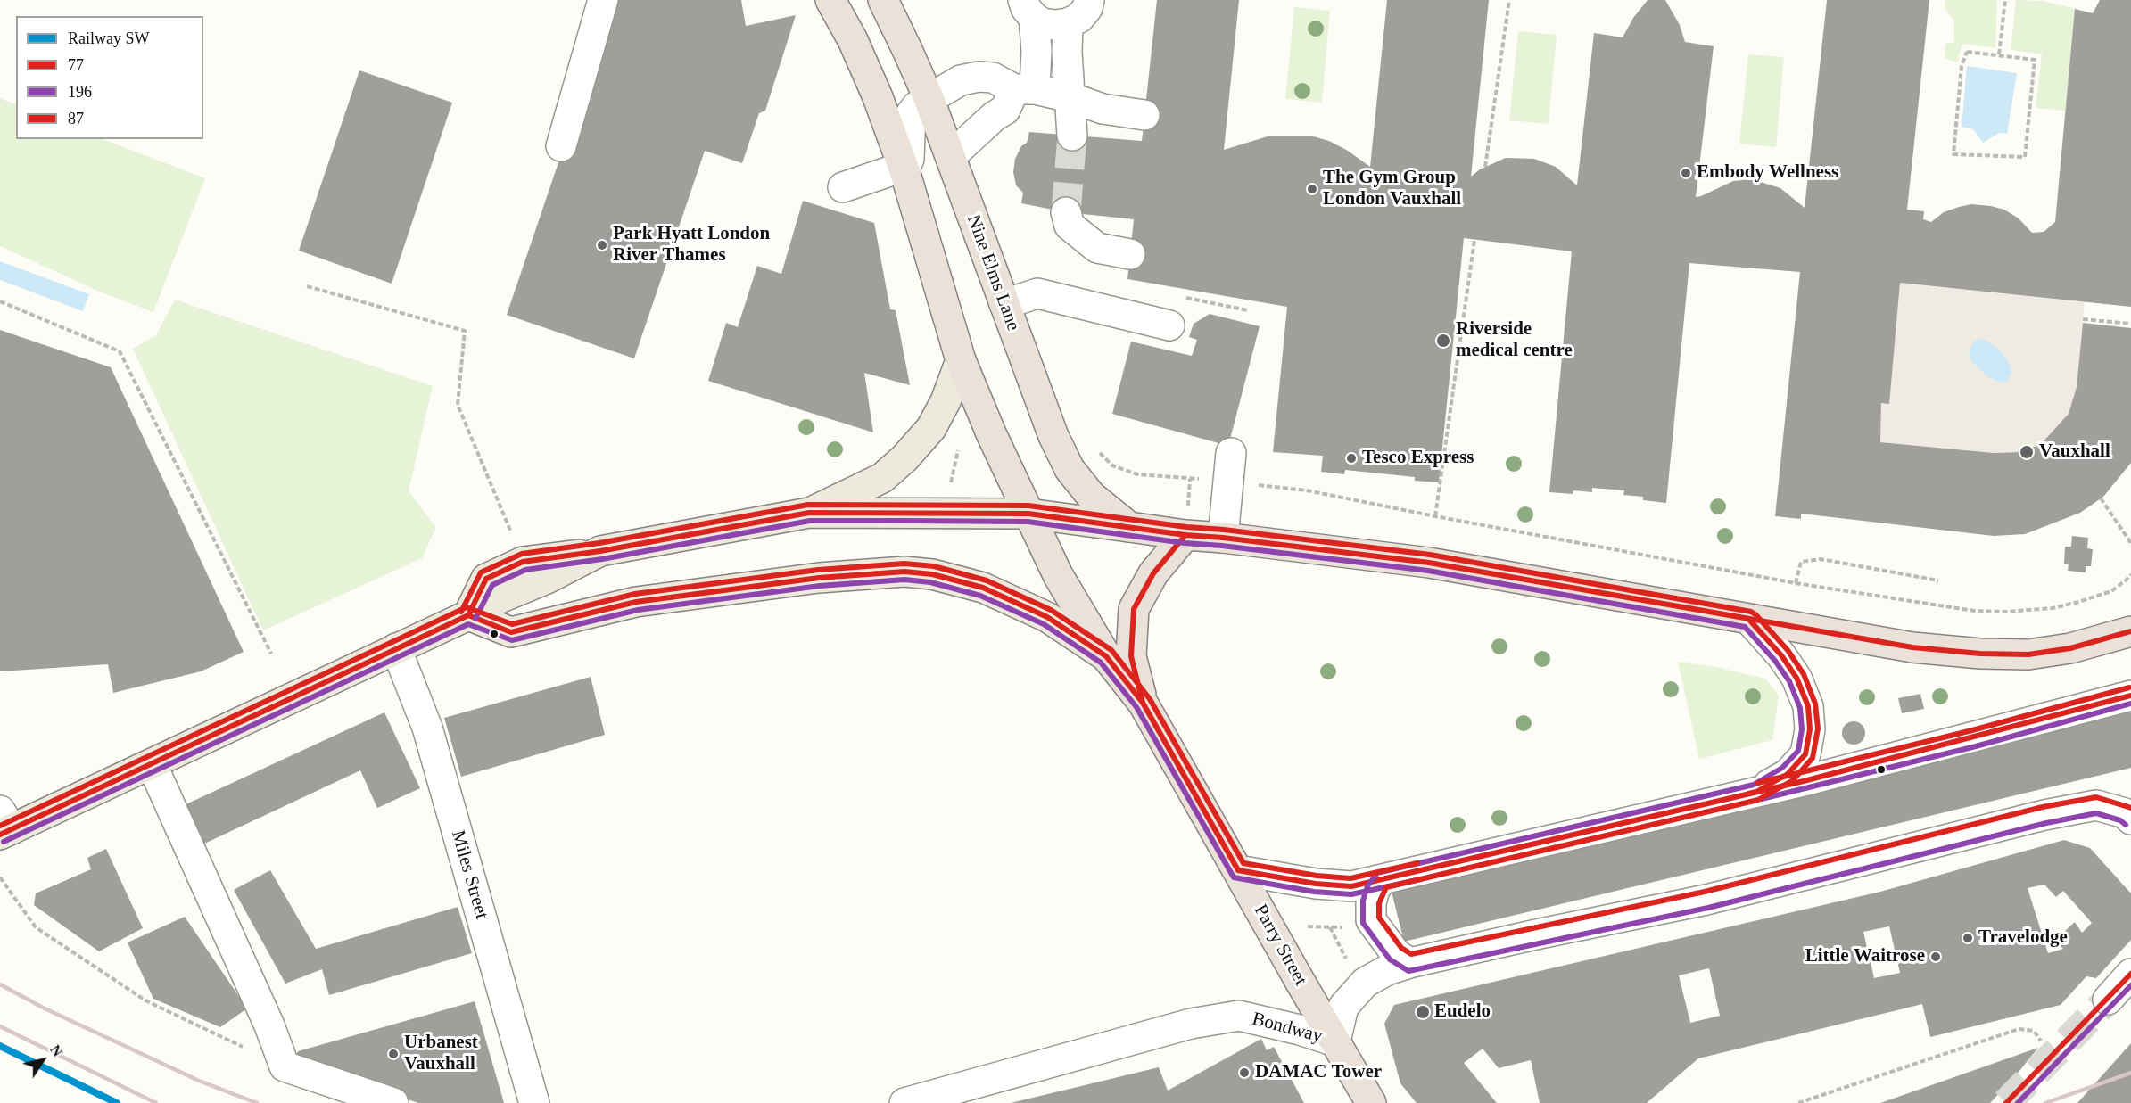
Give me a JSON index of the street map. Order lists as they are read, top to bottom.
{
  "streets": {
    "highway": ["Nine Elms Lane", "Parry Street"],
    "street": ["Miles Street", "Bondway"]
  },
  "crossings": [
    ["Parry Street", "Bondway"]
  ],
  "places": [
    "Embody Wellness",
    "The Gym Group London Vauxhall",
    "Park Hyatt London River Thames",
    "Riverside medical centre",
    "Vauxhall",
    "Tesco Express",
    "Travelodge",
    "Little Waitrose",
    "Eudelo",
    "Urbanest Vauxhall",
    "DAMAC Tower"
  ],
  "lines": [
    "transit line 87",
    "transit line 77",
    "transit line 196",
    "rail line SW"
  ],
  "legend": [
    "Railway SW",
    "77",
    "196",
    "87"
  ],
  "north": "top right"
}
